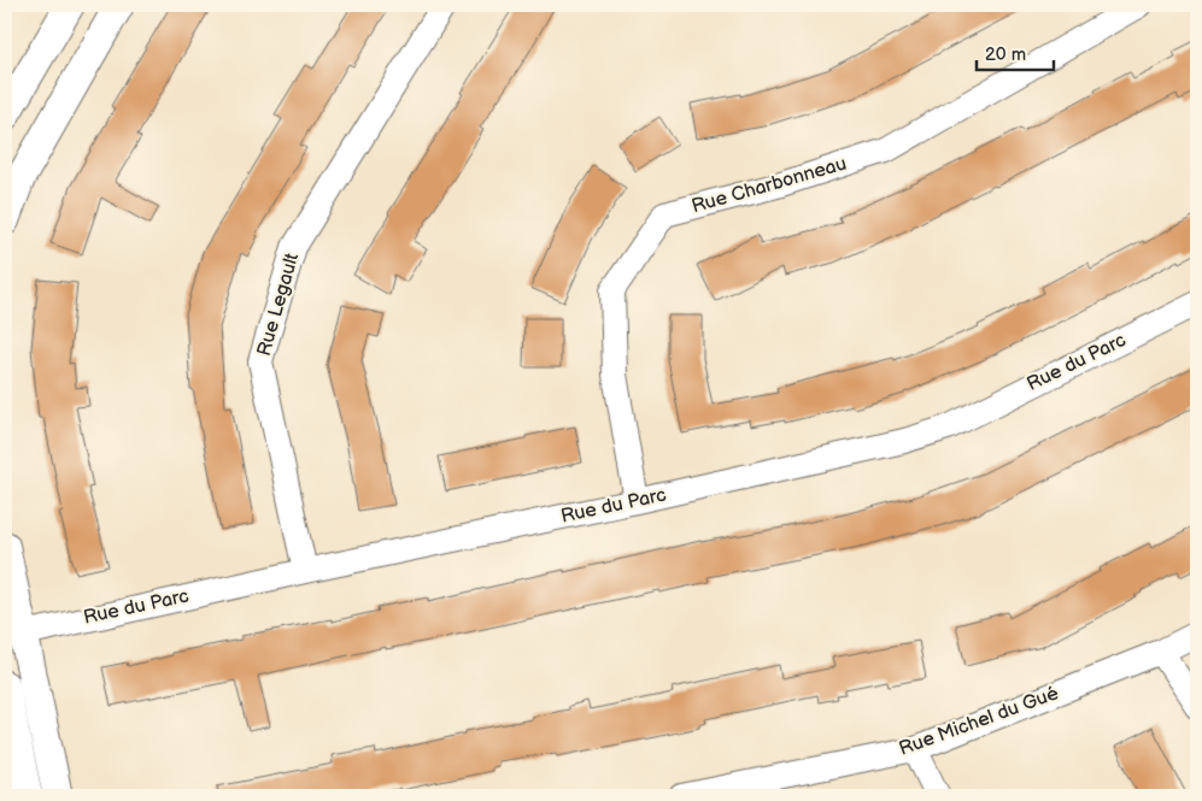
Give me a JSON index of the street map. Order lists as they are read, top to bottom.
{
  "streets": {
    "street": [
      "Rue Charbonneau",
      "Rue Legault",
      "Rue du Parc",
      "Rue Michel du Gué"
    ]
  },
  "crossings": [
    ["Rue Charbonneau", "Rue du Parc"],
    ["Rue Legault", "Rue du Parc"]
  ],
  "scale_bar": "20 m"
}
